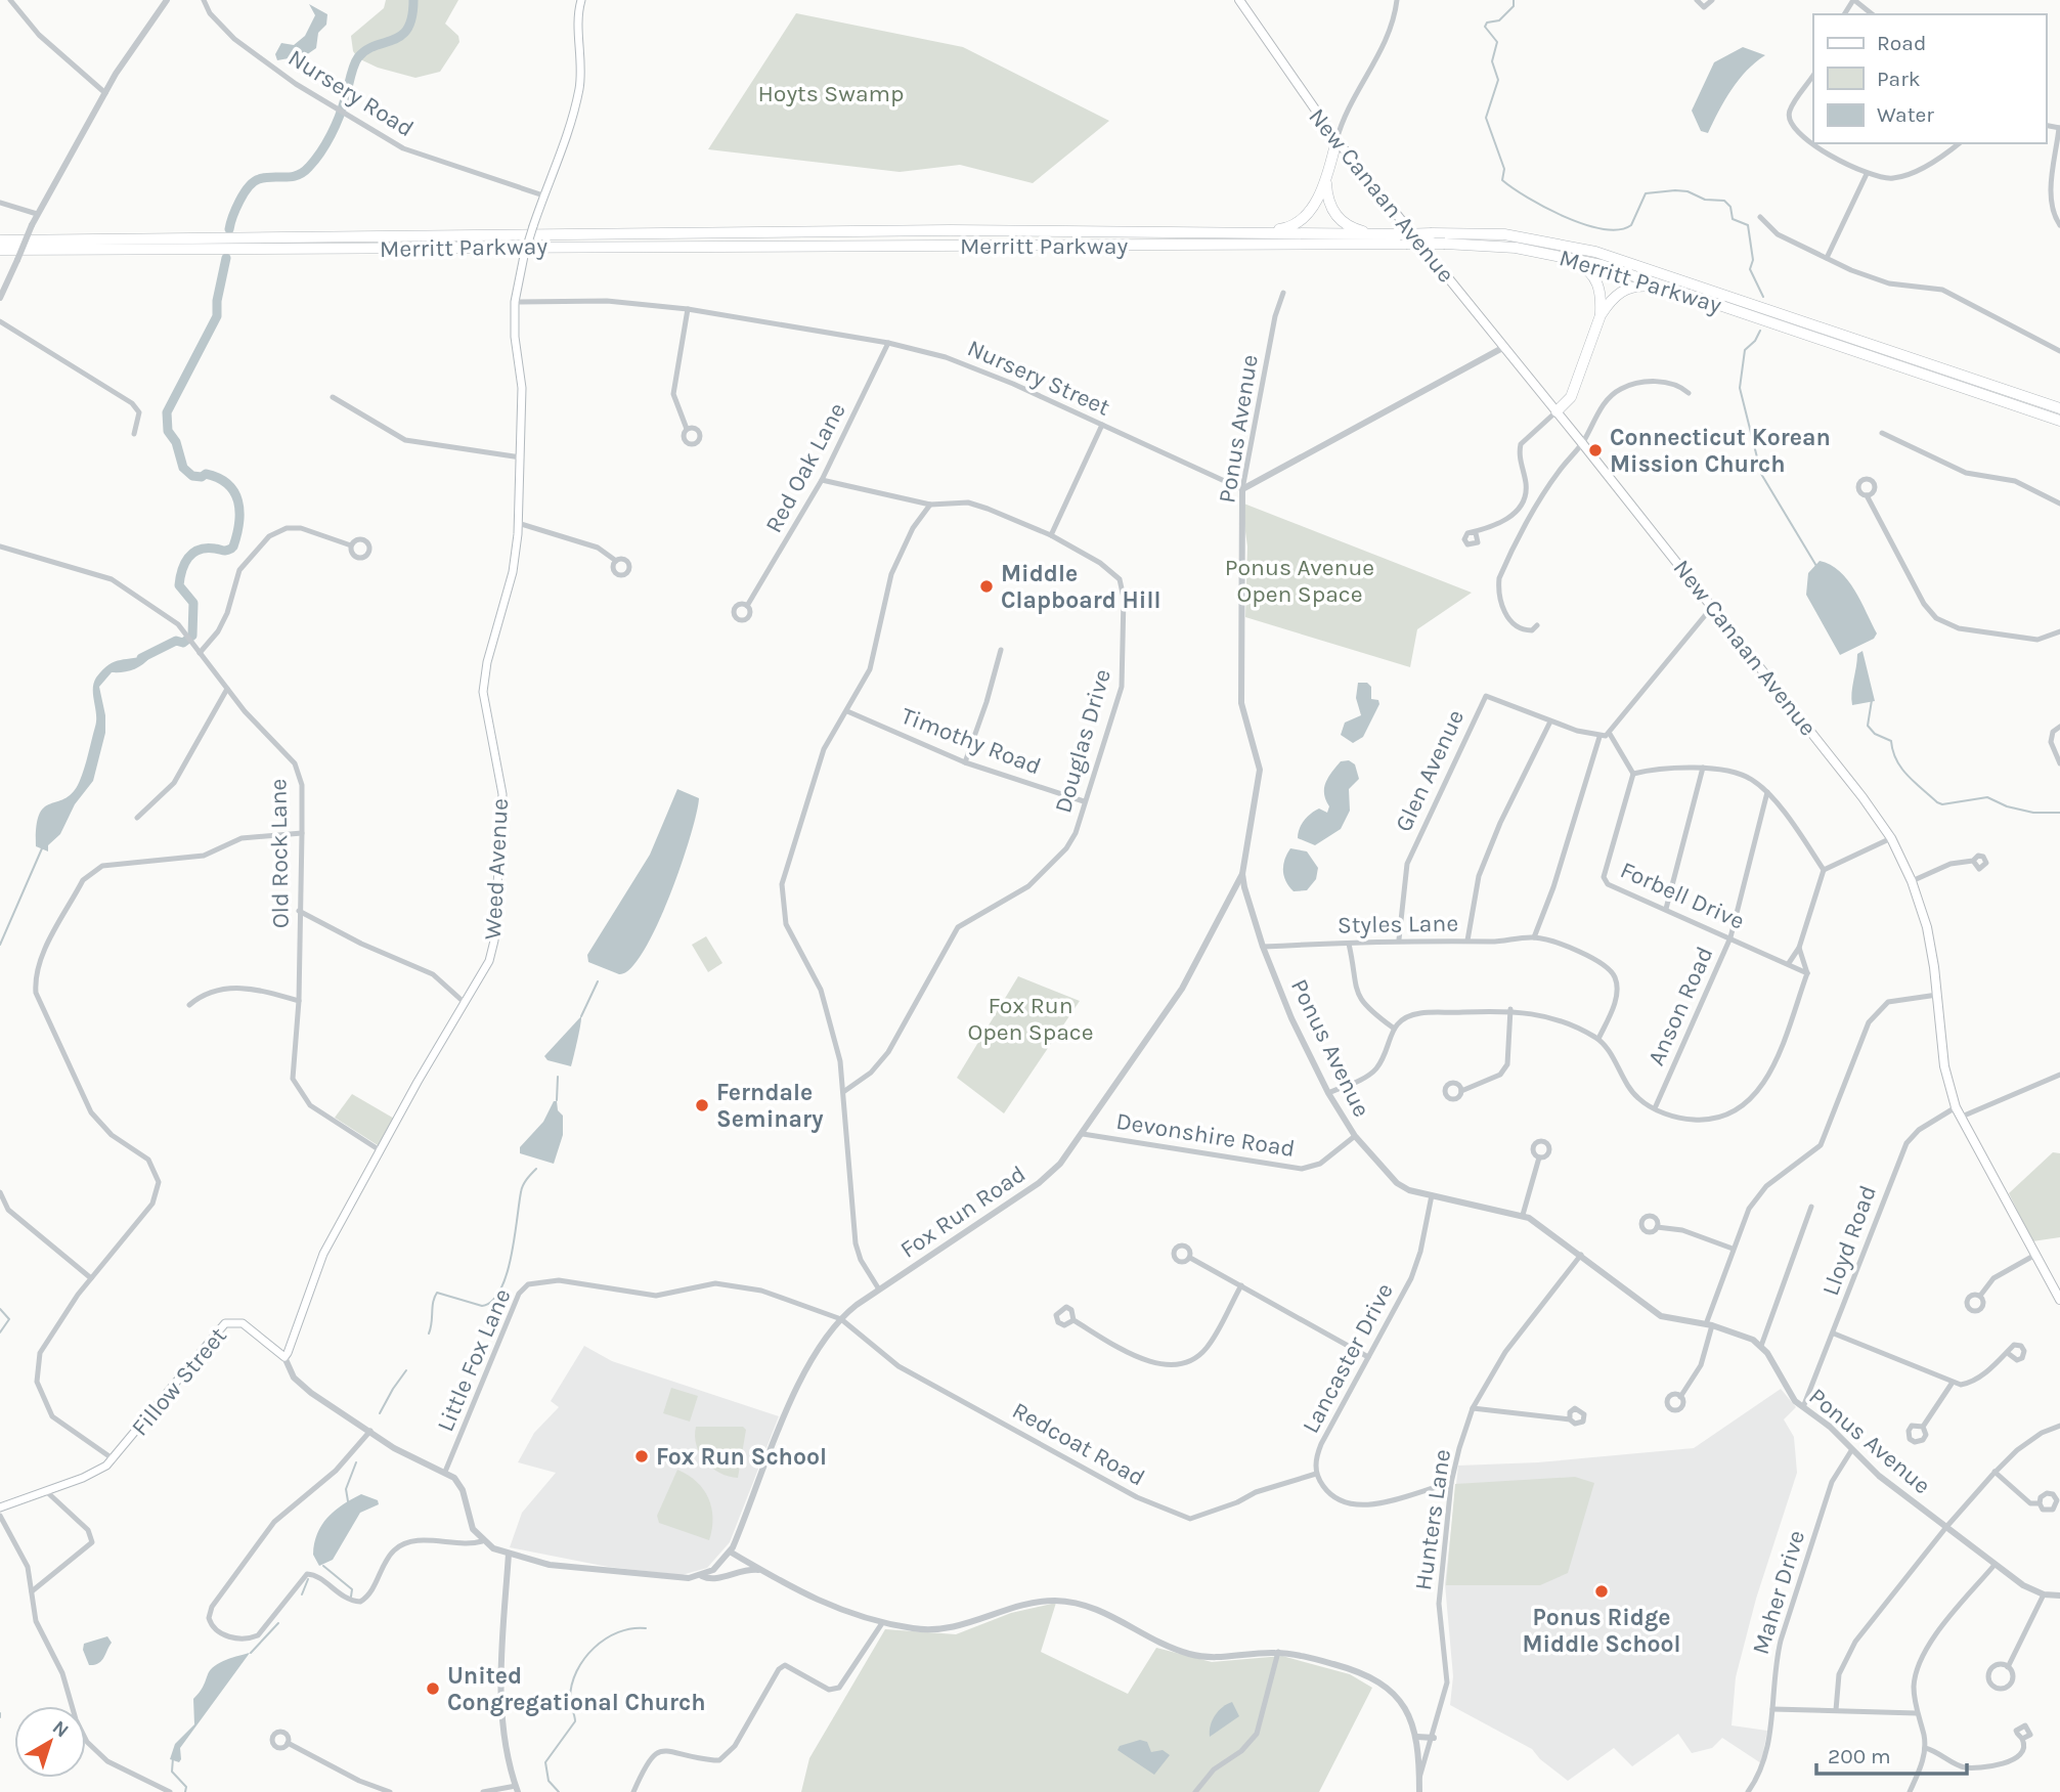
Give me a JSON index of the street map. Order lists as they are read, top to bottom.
{
  "streets": {
    "highway": ["Merritt Parkway"],
    "main road": ["New Canaan Avenue", "Weed Avenue", "Fillow Street"],
    "street": [
      "Nursery Road",
      "Nursery Street",
      "Ponus Avenue",
      "Red Oak Lane",
      "Timothy Road",
      "Douglas Drive",
      "Glen Avenue",
      "Old Rock Lane",
      "Forbell Drive",
      "Styles Lane",
      "Anson Road",
      "Devonshire Road",
      "Fox Run Road",
      "Lloyd Road",
      "Lancaster Drive",
      "Little Fox Lane",
      "Redcoat Road",
      "Hunters Lane",
      "Maher Drive"
    ]
  },
  "crossings": [
    ["Nursery Road", "Weed Avenue"],
    ["New Canaan Avenue", "Lloyd Road"],
    ["Nursery Street", "Ponus Avenue"],
    ["Nursery Street", "Red Oak Lane"],
    ["Nursery Street", "Weed Avenue"],
    ["Ponus Avenue", "Styles Lane"],
    ["Ponus Avenue", "Devonshire Road"],
    ["Ponus Avenue", "Fox Run Road"],
    ["Ponus Avenue", "Lloyd Road"],
    ["Ponus Avenue", "Lancaster Drive"],
    ["Ponus Avenue", "Hunters Lane"],
    ["Ponus Avenue", "Maher Drive"],
    ["Red Oak Lane", "Douglas Drive"],
    ["Timothy Road", "Douglas Drive"],
    ["Glen Avenue", "Styles Lane"],
    ["Old Rock Lane", "Weed Avenue"],
    ["Weed Avenue", "Fillow Street"],
    ["Forbell Drive", "Anson Road"],
    ["Devonshire Road", "Fox Run Road"],
    ["Fox Run Road", "Little Fox Lane"],
    ["Fox Run Road", "Redcoat Road"],
    ["Lancaster Drive", "Redcoat Road"],
    ["Little Fox Lane", "Fillow Street"],
    ["Little Fox Lane", "Redcoat Road"]
  ],
  "parks": ["Hoyts Swamp", "Ponus Avenue Open Space", "Fox Run Open Space"],
  "places": [
    "Connecticut Korean Mission Church",
    "Middle Clapboard Hill",
    "Ferndale Seminary",
    "Fox Run School",
    "Ponus Ridge Middle School",
    "United Congregational Church"
  ],
  "legend": ["Road", "Park", "Water"],
  "scale_bar": "200 m",
  "north": "top right"
}
